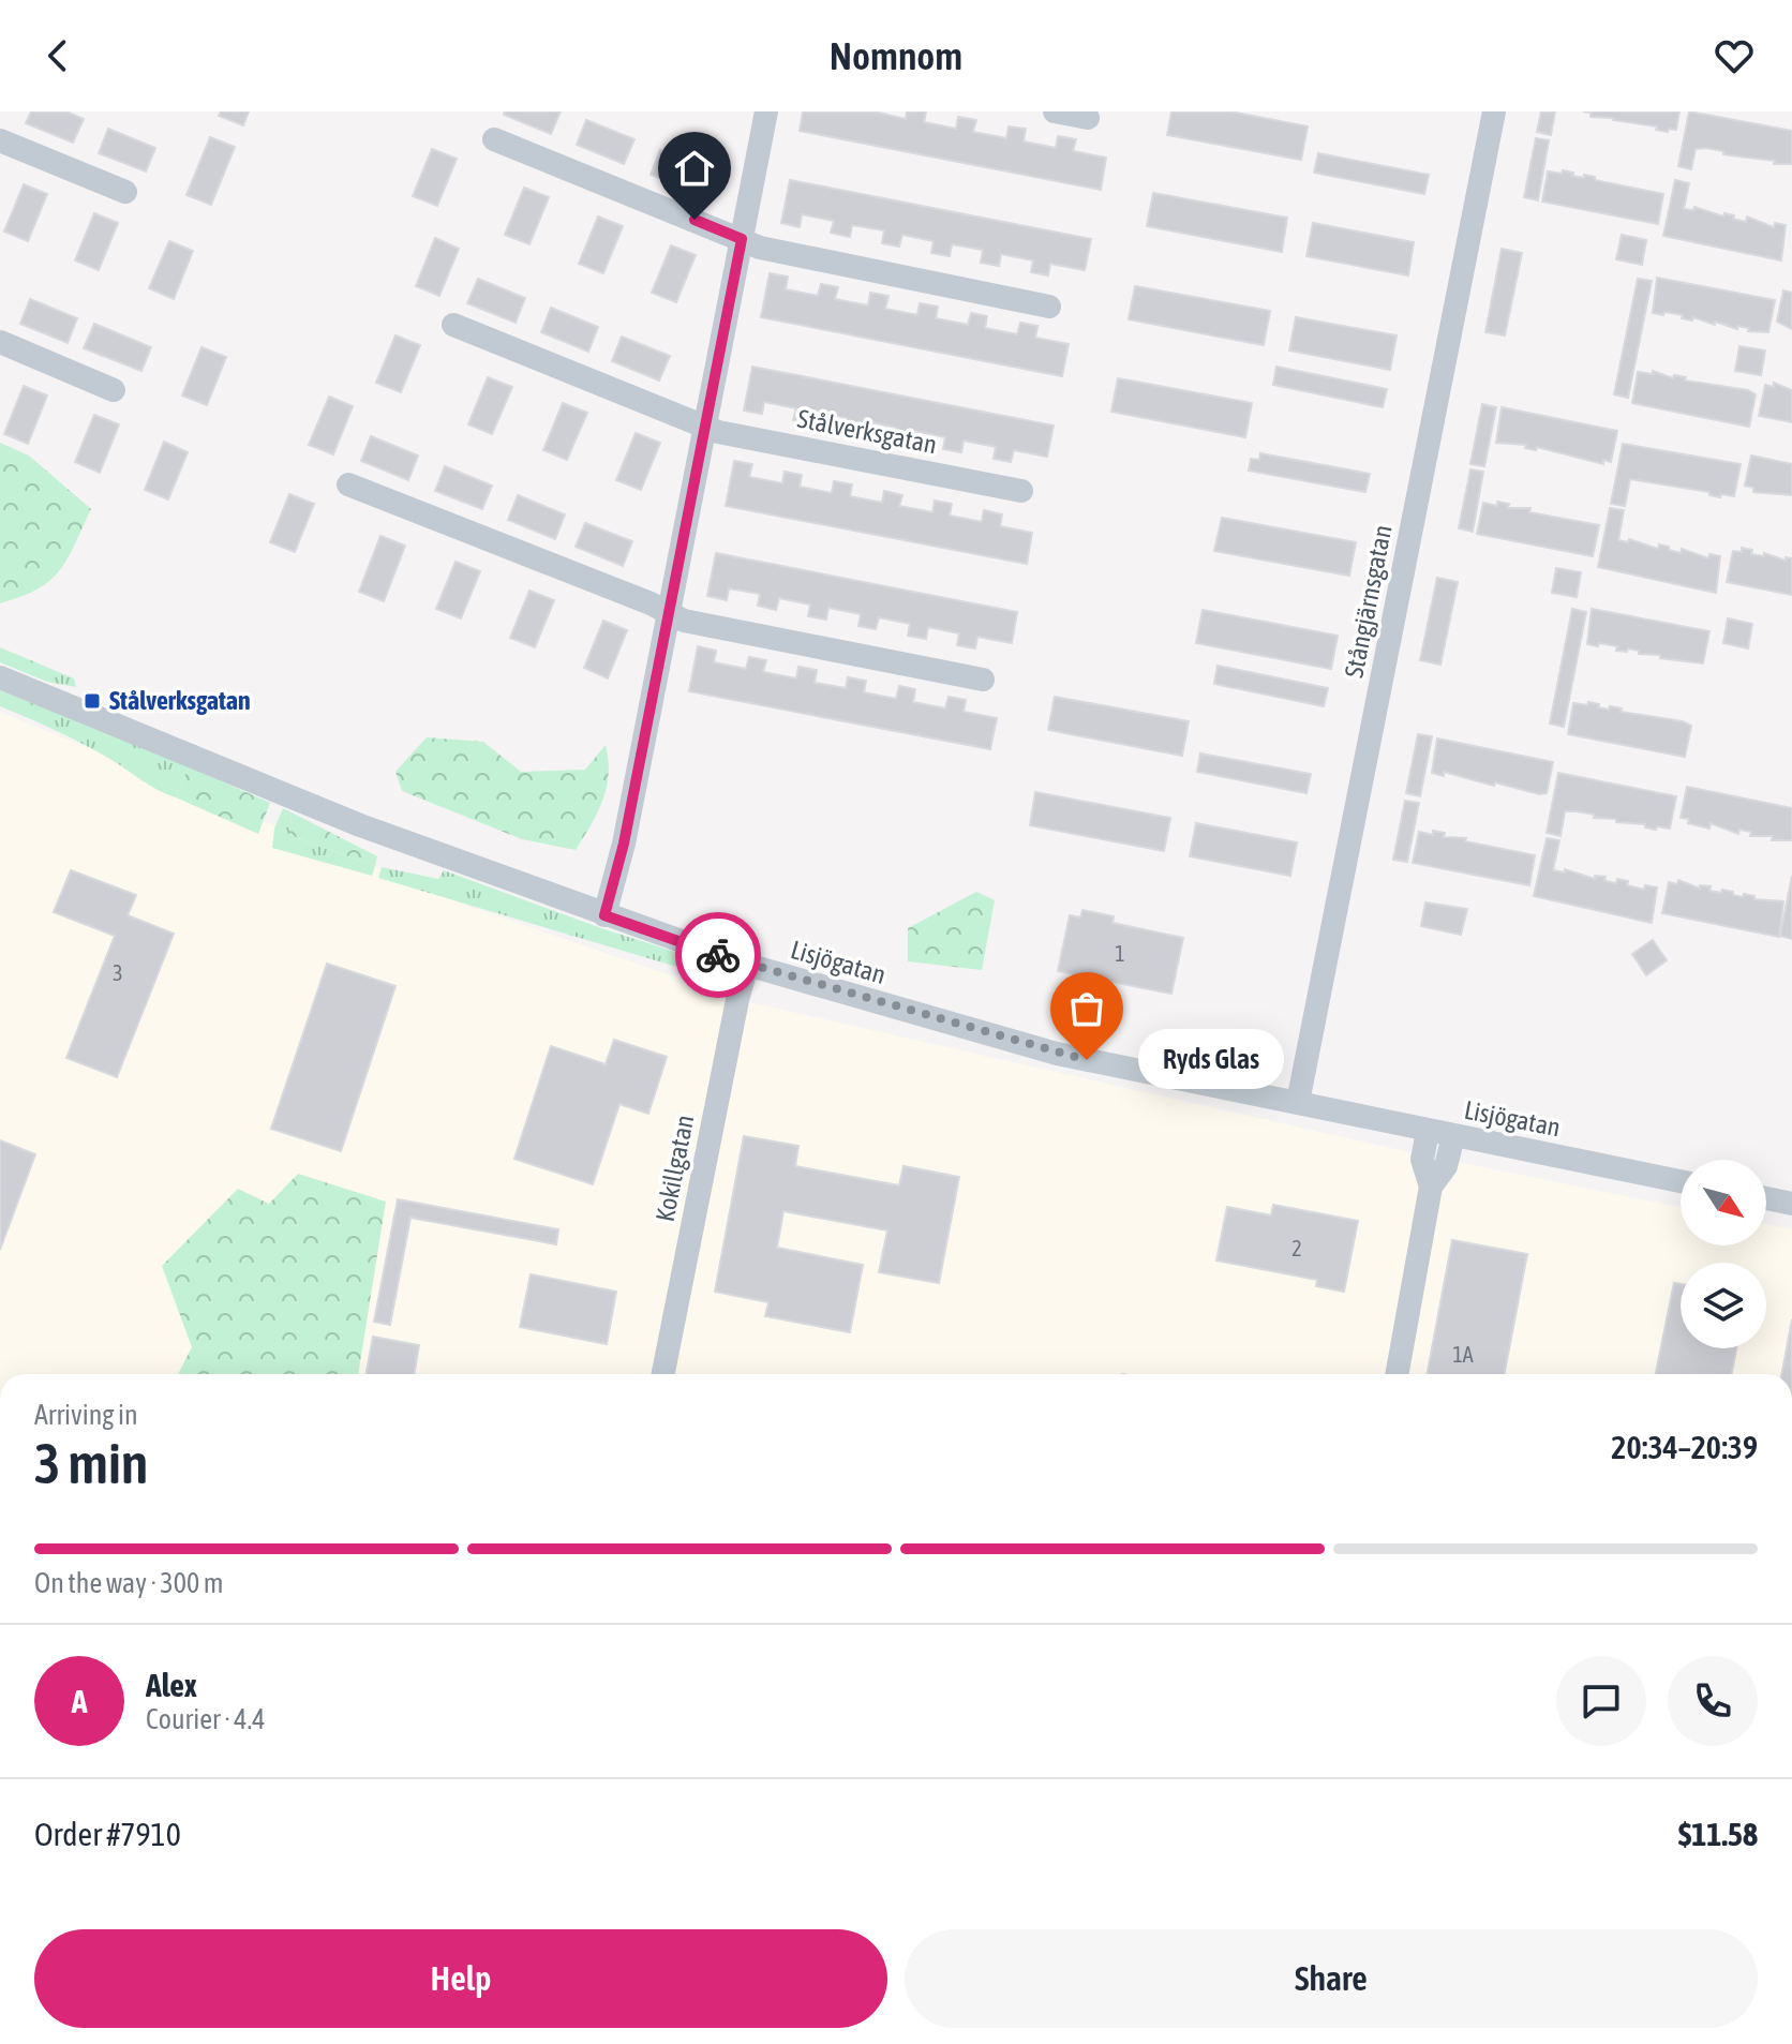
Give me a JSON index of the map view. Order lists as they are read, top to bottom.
{
  "streets": {
    "street": [
      "Stålverksgatan",
      "Stångjärnsgatan",
      "Lisjögatan",
      "Kokillgatan"
    ]
  },
  "crossings": [
    ["Stångjärnsgatan", "Lisjögatan"],
    ["Lisjögatan", "Kokillgatan"]
  ],
  "places": {
    "transit": ["Stålverksgatan"],
    "other": ["Ryds Glas"]
  },
  "house_numbers": [
    "1",
    "3",
    "2",
    "1A"
  ],
  "north": "bottom right",
  "page": {
    "header": "Nomnom",
    "bubble": "Ryds Glas",
    "heading": ["3 min", "Arriving in", "20:34–20:39"],
    "panel": [
      "Alex",
      "Courier · 4.4",
      "Order #7910",
      "$11.58"
    ],
    "bar": "On the way · 300 m",
    "round": "A",
    "buttons": ["Help", "Share"]
  }
}
